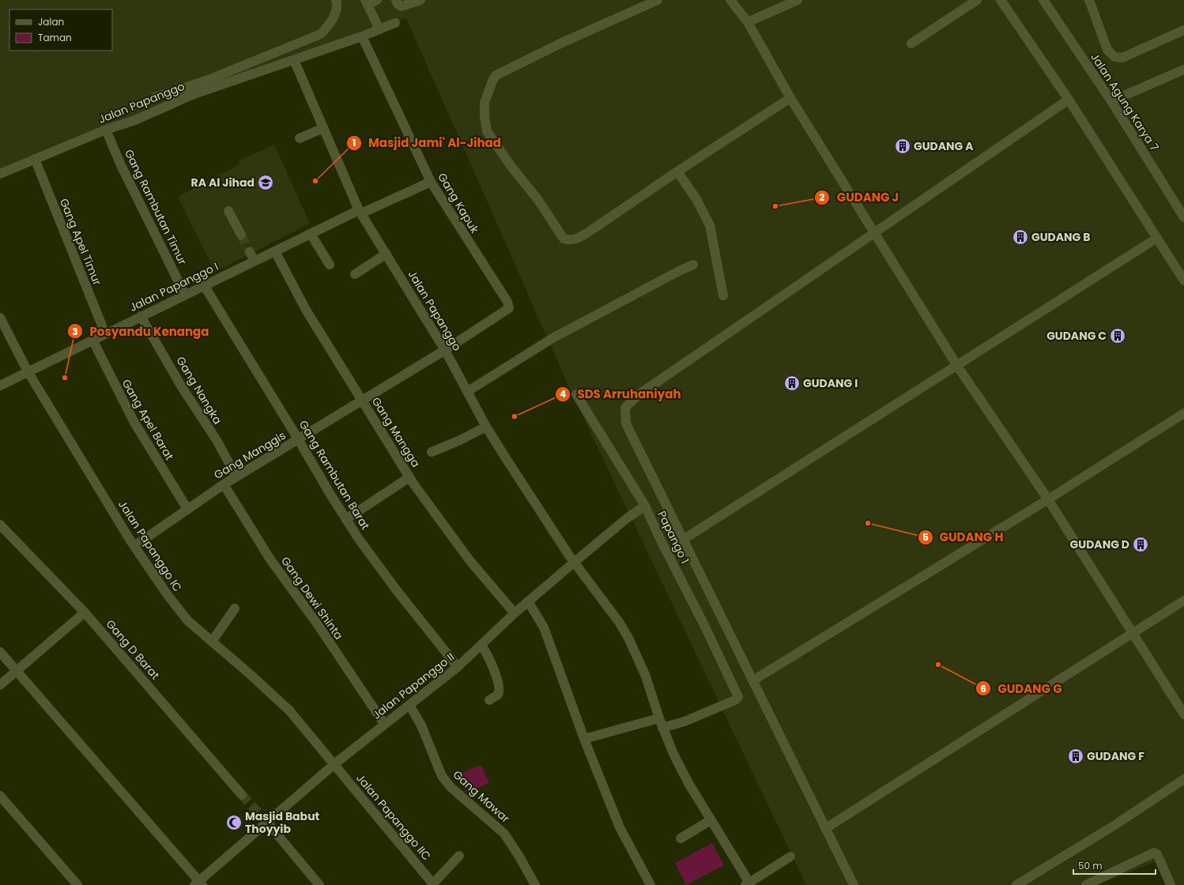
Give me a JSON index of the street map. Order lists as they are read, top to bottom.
{
  "streets": {
    "street": [
      "Jalan Agung Karya 7",
      "Jalan Papanggo",
      "Gang Kapuk",
      "Gang Rambutan Timur",
      "Gang Apel Timur",
      "Jalan Papanggo I",
      "Gang Nangka",
      "Gang Apel Barat",
      "Gang Mangga",
      "Gang Manggis",
      "Gang Rambutan Barat",
      "Papango 1",
      "Jalan Papanggo IC",
      "Gang Dewi Shinta",
      "Gang D Barat",
      "Jalan Papanggo II",
      "Gang Mawar",
      "Jalan Papanggo IIC"
    ]
  },
  "crossings": [
    ["Jalan Papanggo", "Gang Kapuk"],
    ["Jalan Papanggo", "Gang Rambutan Timur"],
    ["Jalan Papanggo", "Gang Apel Timur"],
    ["Jalan Papanggo", "Jalan Papanggo I"],
    ["Jalan Papanggo", "Gang Manggis"],
    ["Jalan Papanggo", "Papango 1"],
    ["Jalan Papanggo", "Jalan Papanggo II"],
    ["Gang Kapuk", "Jalan Papanggo I"],
    ["Gang Kapuk", "Gang Manggis"],
    ["Gang Rambutan Timur", "Jalan Papanggo I"],
    ["Gang Apel Timur", "Jalan Papanggo I"],
    ["Jalan Papanggo I", "Gang Nangka"],
    ["Jalan Papanggo I", "Gang Apel Barat"],
    ["Jalan Papanggo I", "Gang Mangga"],
    ["Jalan Papanggo I", "Gang Rambutan Barat"],
    ["Jalan Papanggo I", "Jalan Papanggo IC"],
    ["Gang Nangka", "Gang Manggis"],
    ["Gang Apel Barat", "Gang Manggis"],
    ["Gang Mangga", "Gang Manggis"],
    ["Gang Mangga", "Jalan Papanggo II"],
    ["Gang Manggis", "Gang Rambutan Barat"],
    ["Gang Manggis", "Jalan Papanggo IC"],
    ["Gang Manggis", "Gang Dewi Shinta"],
    ["Gang Rambutan Barat", "Jalan Papanggo II"],
    ["Papango 1", "Jalan Papanggo II"],
    ["Jalan Papanggo IC", "Jalan Papanggo II"],
    ["Jalan Papanggo IC", "Jalan Papanggo IIC"],
    ["Gang Dewi Shinta", "Jalan Papanggo II"],
    ["Jalan Papanggo II", "Gang Mawar"],
    ["Jalan Papanggo II", "Jalan Papanggo IIC"]
  ],
  "places": {
    "building": [
      "GUDANG A",
      "GUDANG B",
      "GUDANG C",
      "GUDANG I",
      "GUDANG D",
      "GUDANG F"
    ],
    "other": [
      "Masjid Jami' Al-Jihad",
      "GUDANG J",
      "Posyandu Kenanga",
      "SDS Arruhaniyah",
      "GUDANG H",
      "GUDANG G"
    ],
    "school or university": ["RA Al Jihad"],
    "mosque": ["Masjid Babut Thoyyib"]
  },
  "legend": ["Jalan", "Taman"],
  "scale_bar": "50 m"
}
